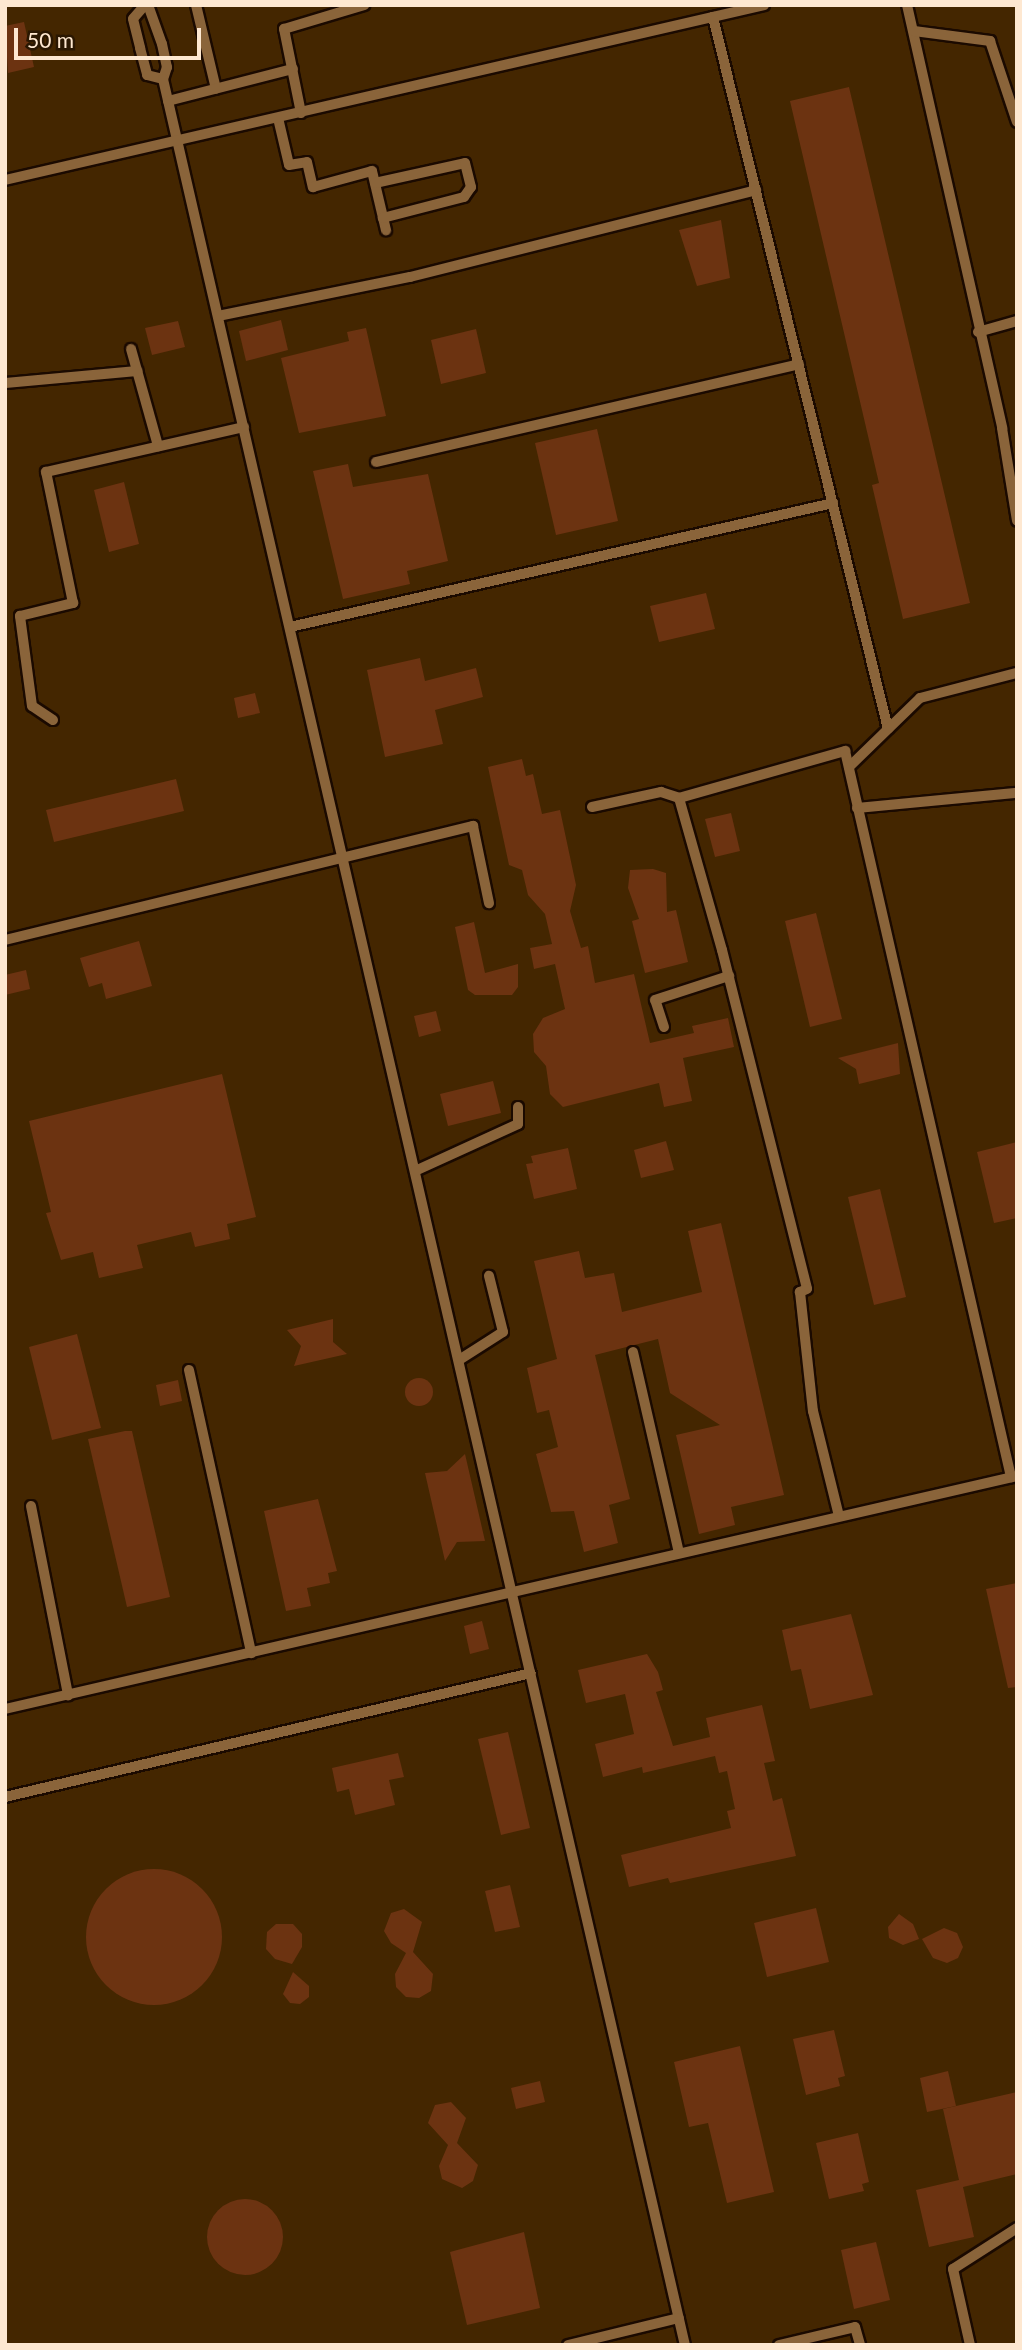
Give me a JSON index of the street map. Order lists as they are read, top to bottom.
{
  "scale_bar": "50 m"
}
